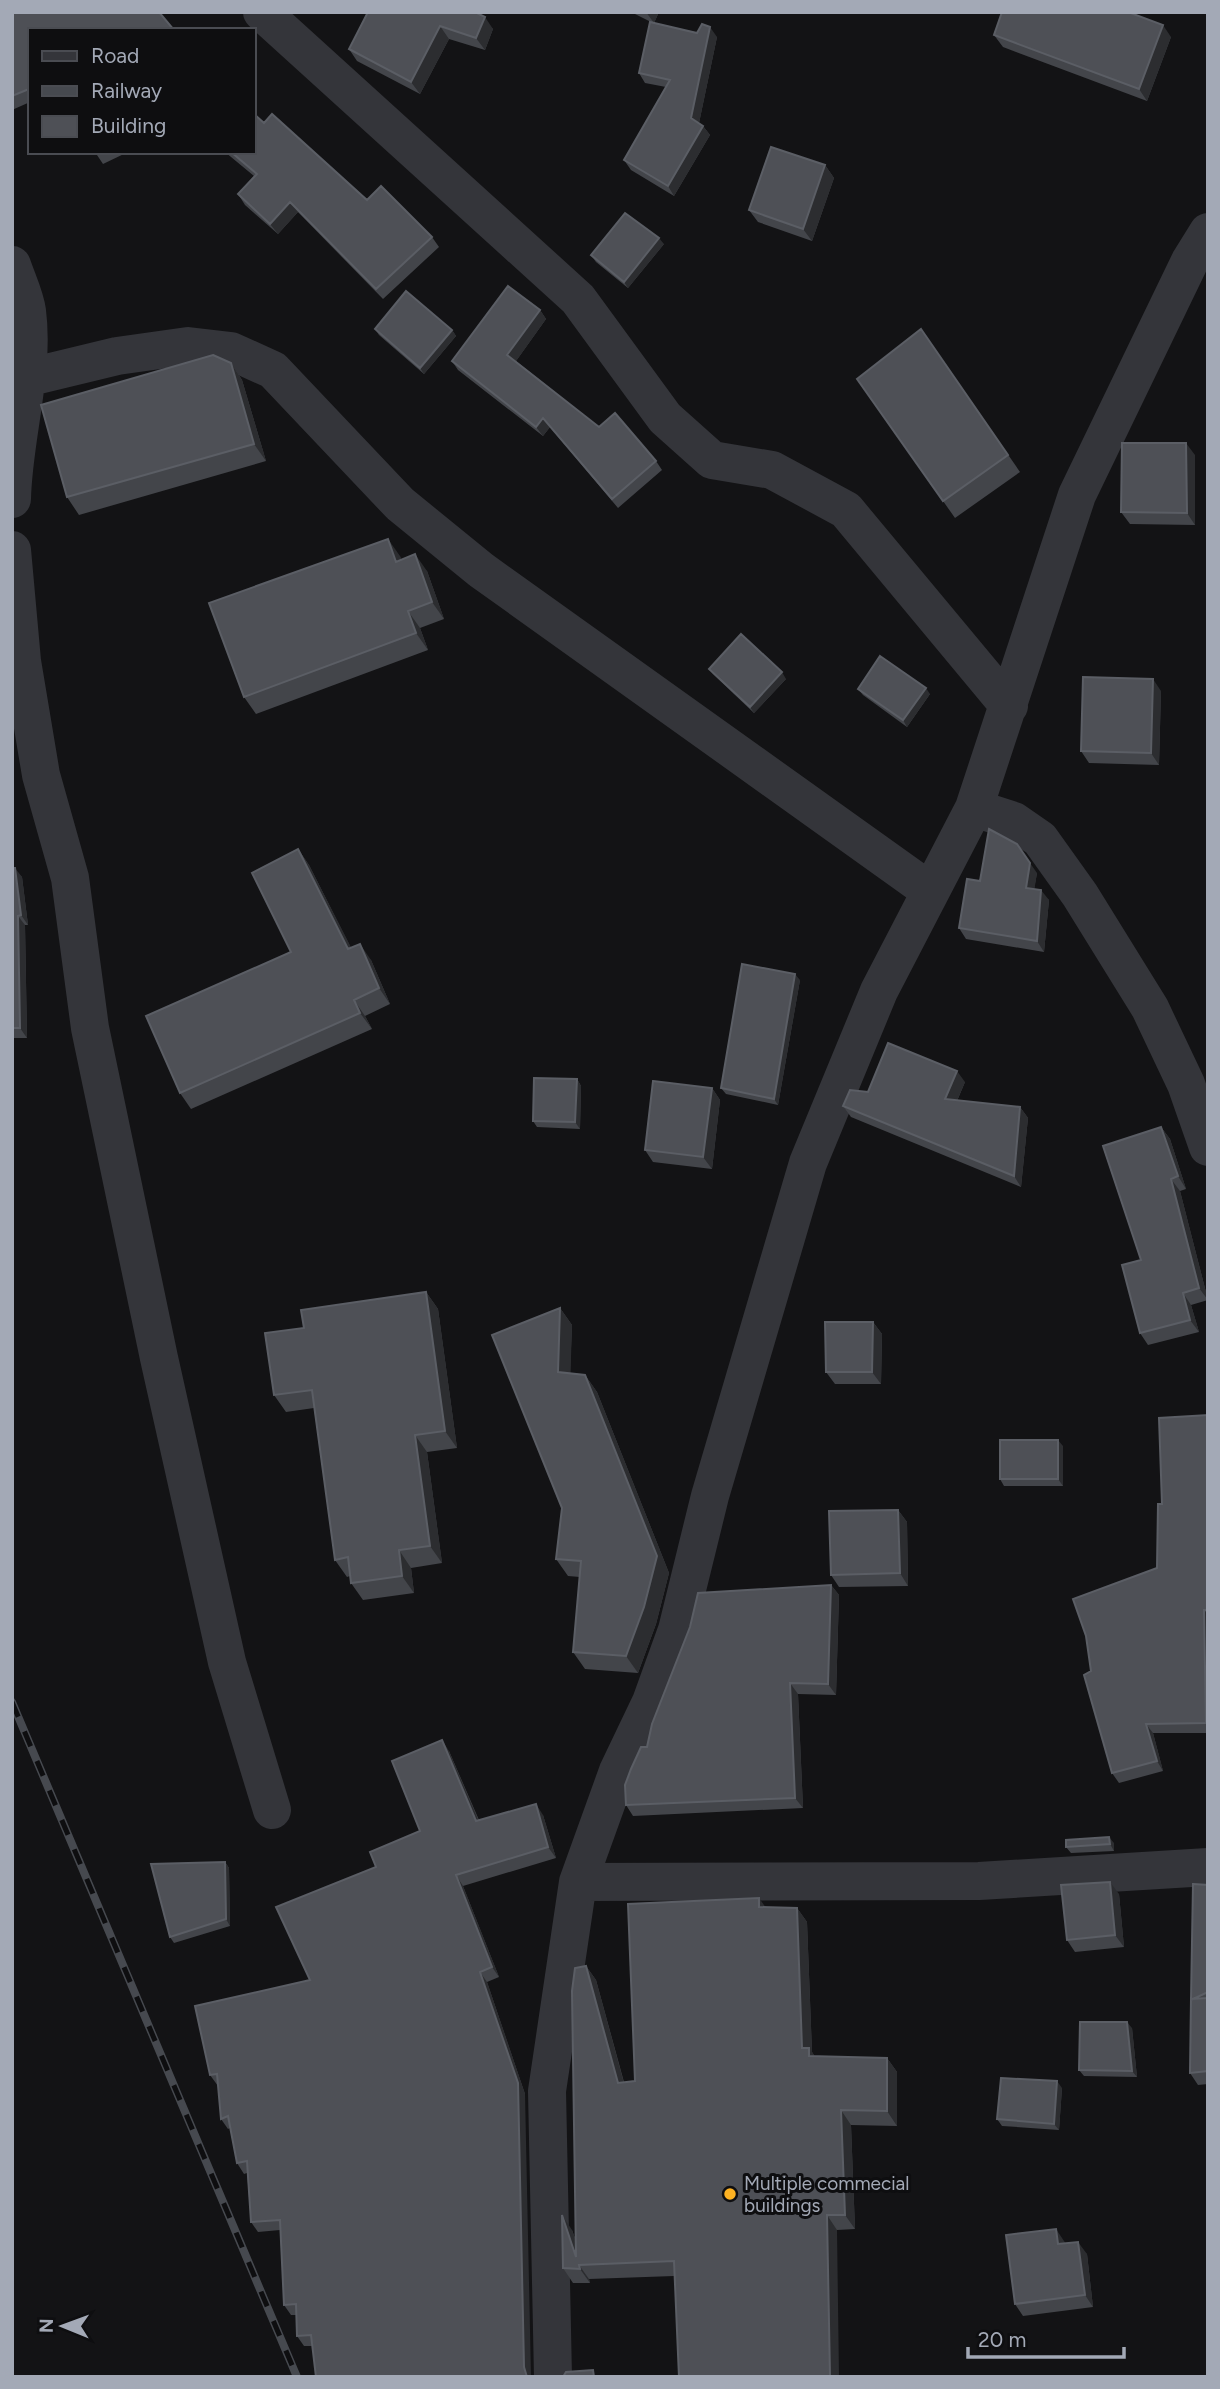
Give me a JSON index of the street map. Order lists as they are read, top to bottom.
{
  "places": ["Multiple commecial buildings"],
  "legend": ["Road", "Railway", "Building"],
  "scale_bar": "20 m",
  "north": "left"
}
